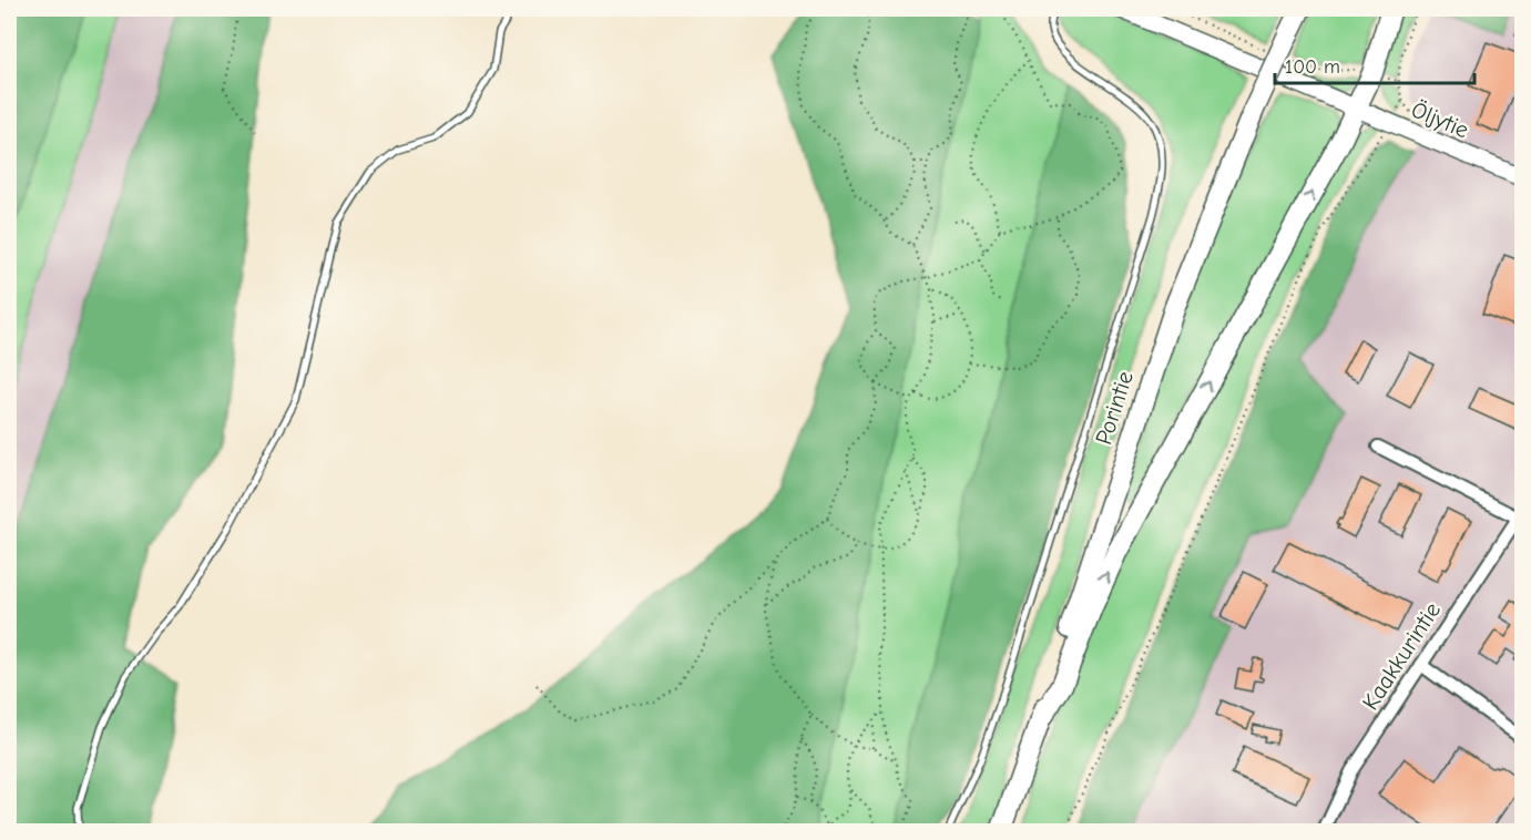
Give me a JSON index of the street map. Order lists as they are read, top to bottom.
{
  "streets": {
    "highway": ["Porintie"],
    "main road": ["Öljytie"],
    "street": ["Kaakkurintie"]
  },
  "scale_bar": "100 m"
}
